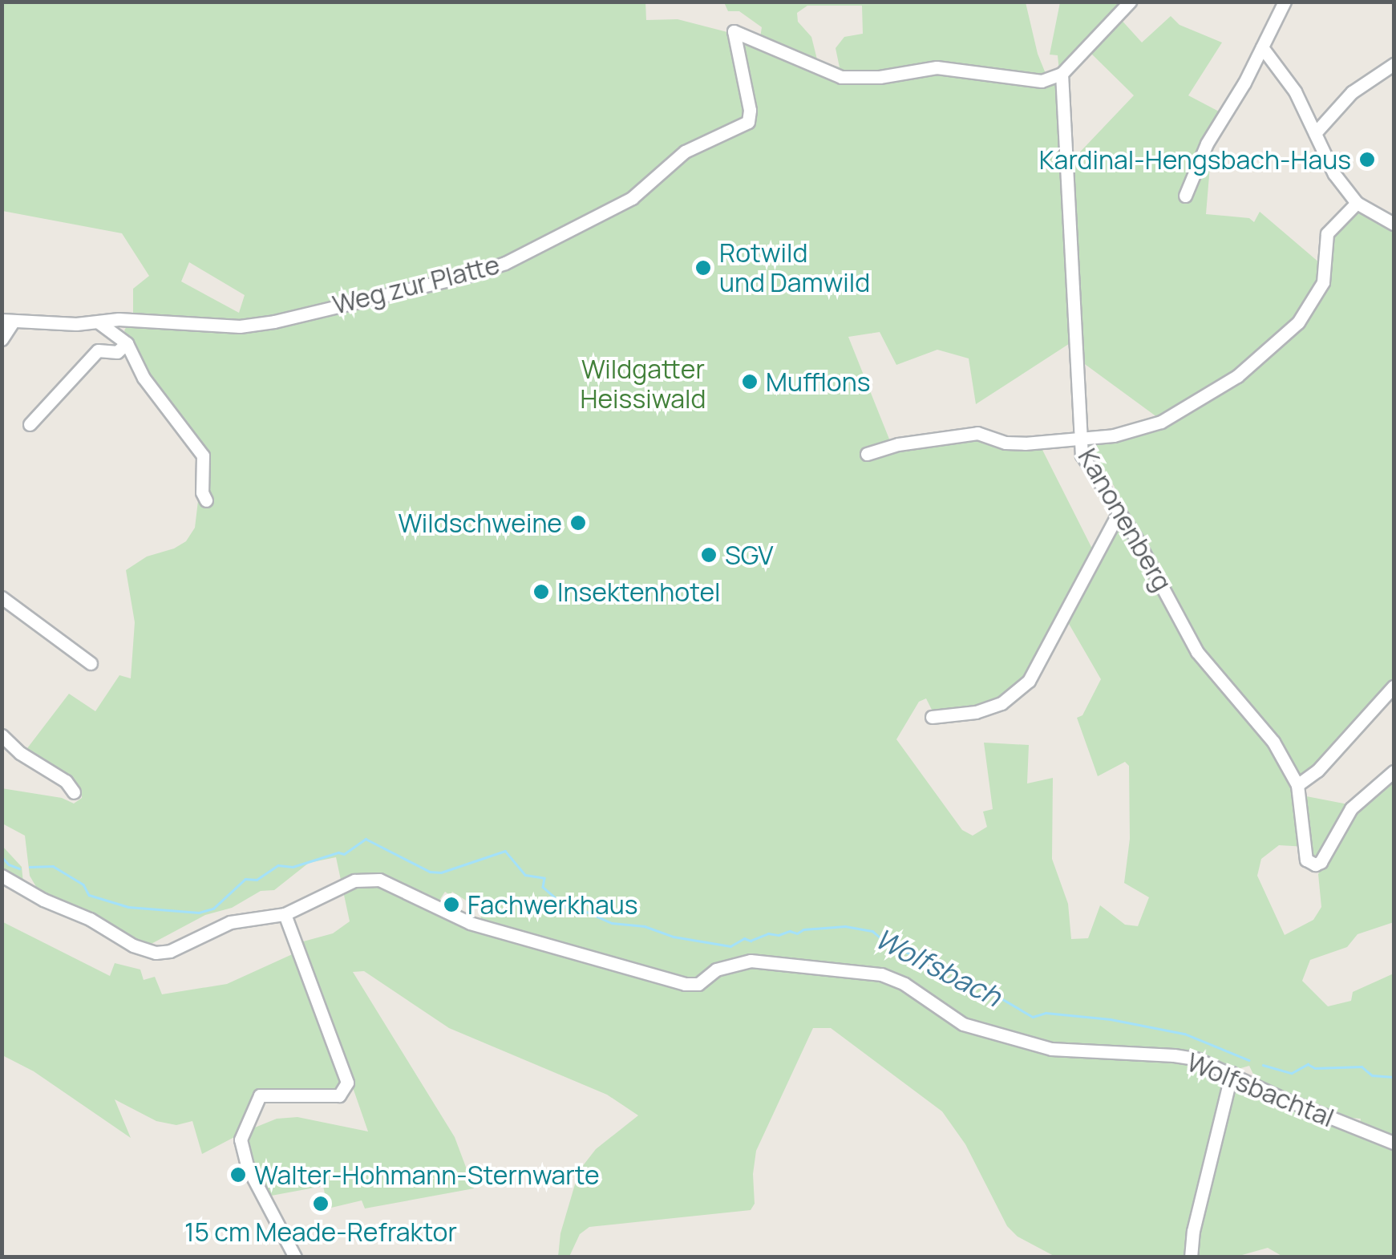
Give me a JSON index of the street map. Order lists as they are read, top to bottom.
{
  "streets": {
    "street": ["Weg zur Platte", "Kanonenberg", "Wolfsbachtal"]
  },
  "crossings": [
    ["Weg zur Platte", "Kanonenberg"]
  ],
  "water": ["Wolfsbach"],
  "parks": ["Wildgatter Heissiwald"],
  "places": [
    "Kardinal-Hengsbach-Haus",
    "Rotwild und Damwild",
    "Mufflons",
    "Wildschweine",
    "SGV",
    "Insektenhotel",
    "Fachwerkhaus",
    "Walter-Hohmann-Sternwarte",
    "15 cm Meade-Refraktor"
  ]
}
